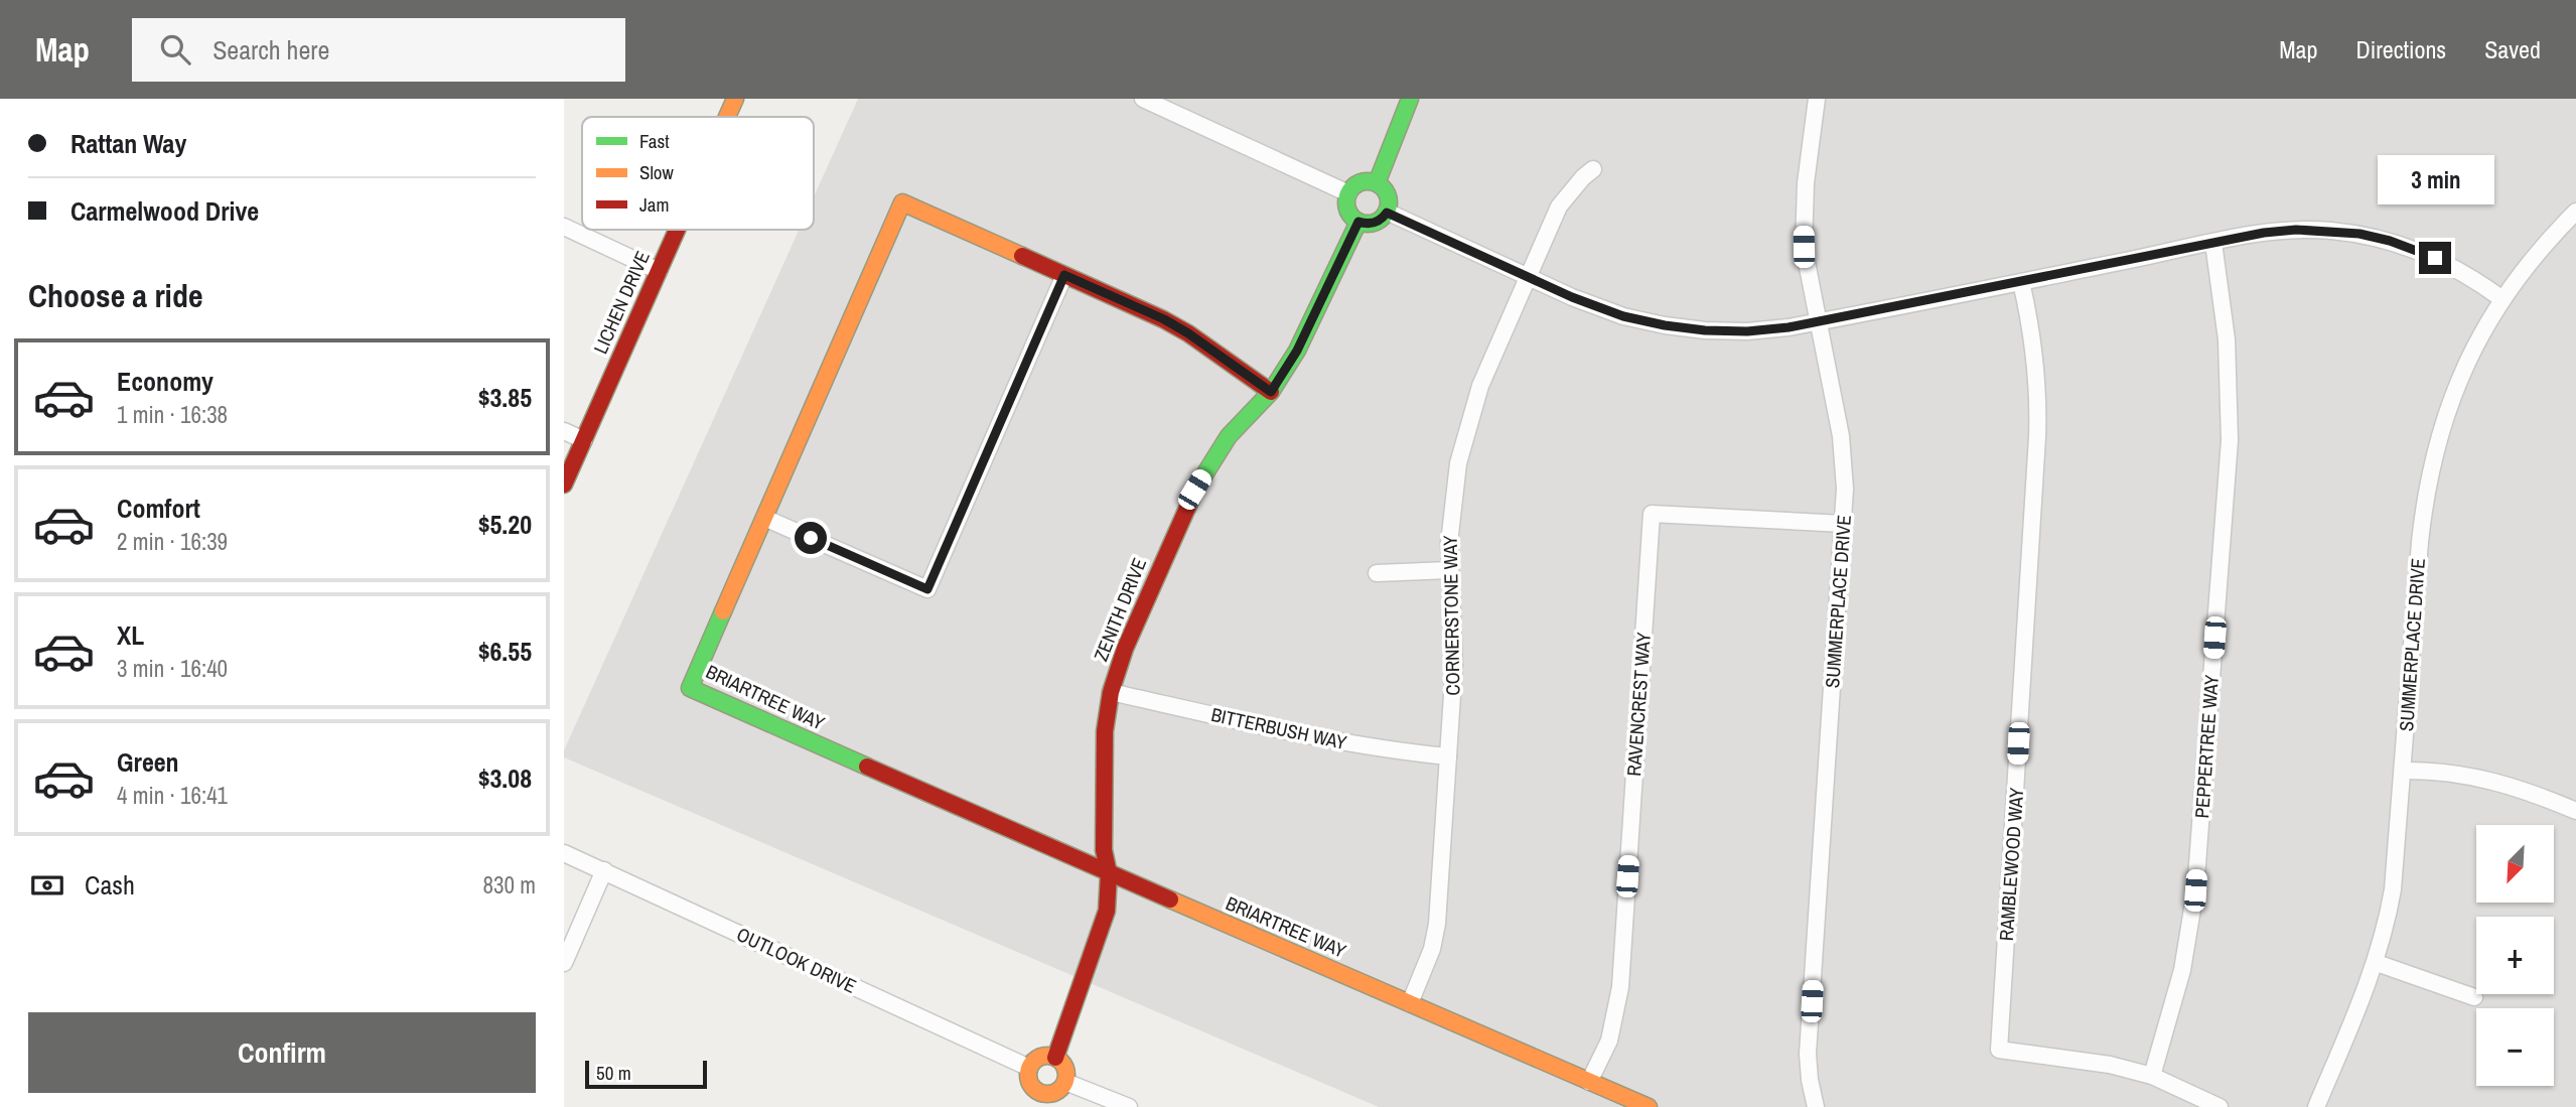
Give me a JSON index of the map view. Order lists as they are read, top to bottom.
{
  "streets": {
    "street": [
      "LICHEN DRIVE",
      "SUMMERPLACE DRIVE",
      "ZENITH DRIVE",
      "CORNERSTONE WAY",
      "BRIARTREE WAY",
      "RAVENCREST WAY",
      "BITTERBUSH WAY",
      "PEPPERTREE WAY",
      "RAMBLEWOOD WAY",
      "OUTLOOK DRIVE"
    ]
  },
  "crossings": [
    ["SUMMERPLACE DRIVE", "RAVENCREST WAY"],
    ["ZENITH DRIVE", "BRIARTREE WAY"],
    ["ZENITH DRIVE", "BITTERBUSH WAY"],
    ["ZENITH DRIVE", "OUTLOOK DRIVE"],
    ["CORNERSTONE WAY", "BRIARTREE WAY"],
    ["CORNERSTONE WAY", "BITTERBUSH WAY"],
    ["BRIARTREE WAY", "RAVENCREST WAY"],
    ["PEPPERTREE WAY", "RAMBLEWOOD WAY"]
  ],
  "legend": ["Fast", "Slow", "Jam"],
  "scale_bar": "50 m",
  "north": "bottom left",
  "page": {
    "header": "Map",
    "search": "Search here",
    "nav": ["Map", "Directions", "Saved"],
    "banner": ["Rattan Way", "Carmelwood Drive"],
    "bubble": "3 min",
    "heading": "Choose a ride",
    "list": [
      {
        "name": "Economy",
        "note": "1 min · 16:38",
        "value": "$3.85"
      },
      {
        "name": "Comfort",
        "note": "2 min · 16:39",
        "value": "$5.20"
      },
      {
        "name": "XL",
        "note": "3 min · 16:40",
        "value": "$6.55"
      },
      {
        "name": "Green",
        "note": "4 min · 16:41",
        "value": "$3.08"
      }
    ],
    "map_buttons": ["+", "−"],
    "pay": ["Cash", "830 m"],
    "buttons": "Confirm",
    "scale": "50 m"
  }
}
